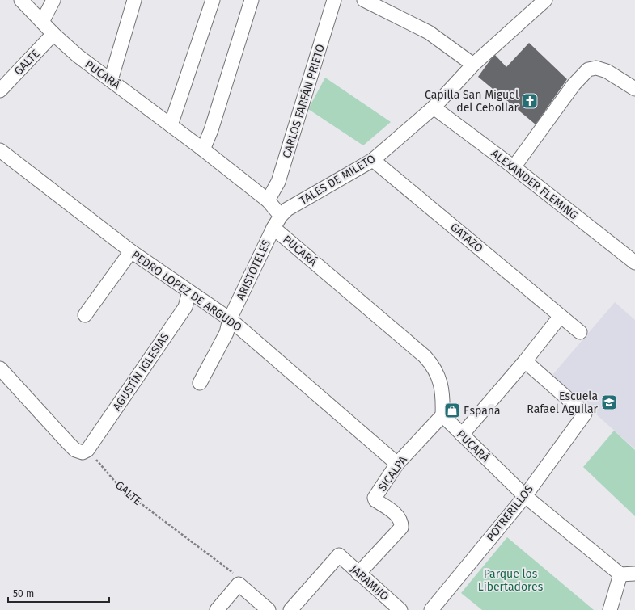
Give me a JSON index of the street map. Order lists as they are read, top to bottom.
{
  "streets": {
    "street": [
      "GALTE",
      "PUCARÁ",
      "CARLOS FARFÁN PRIETO",
      "TALES DE MILETO",
      "ALEXANDER FLEMING",
      "GATAZO",
      "ARISTÓTELES",
      "PEDRO LOPEZ DE ARGUDO",
      "AGUSTÍN IGLESIAS",
      "SICALPA",
      "POTRERILLOS",
      "JARAMIJO"
    ]
  },
  "crossings": [
    ["GALTE", "PUCARÁ"],
    ["GALTE", "AGUSTÍN IGLESIAS"],
    ["PUCARÁ", "CARLOS FARFÁN PRIETO"],
    ["PUCARÁ", "TALES DE MILETO"],
    ["PUCARÁ", "ARISTÓTELES"],
    ["PUCARÁ", "SICALPA"],
    ["PUCARÁ", "POTRERILLOS"],
    ["TALES DE MILETO", "ALEXANDER FLEMING"],
    ["TALES DE MILETO", "GATAZO"],
    ["TALES DE MILETO", "ARISTÓTELES"],
    ["ARISTÓTELES", "PEDRO LOPEZ DE ARGUDO"],
    ["PEDRO LOPEZ DE ARGUDO", "AGUSTÍN IGLESIAS"],
    ["PEDRO LOPEZ DE ARGUDO", "SICALPA"],
    ["SICALPA", "JARAMIJO"]
  ],
  "parks": ["Parque los Libertadores"],
  "places": {
    "church": ["Capilla San Miguel del Cebollar"],
    "school or university": ["Escuela Rafael Aguilar"],
    "shop": ["España"]
  },
  "scale_bar": "50 m"
}
